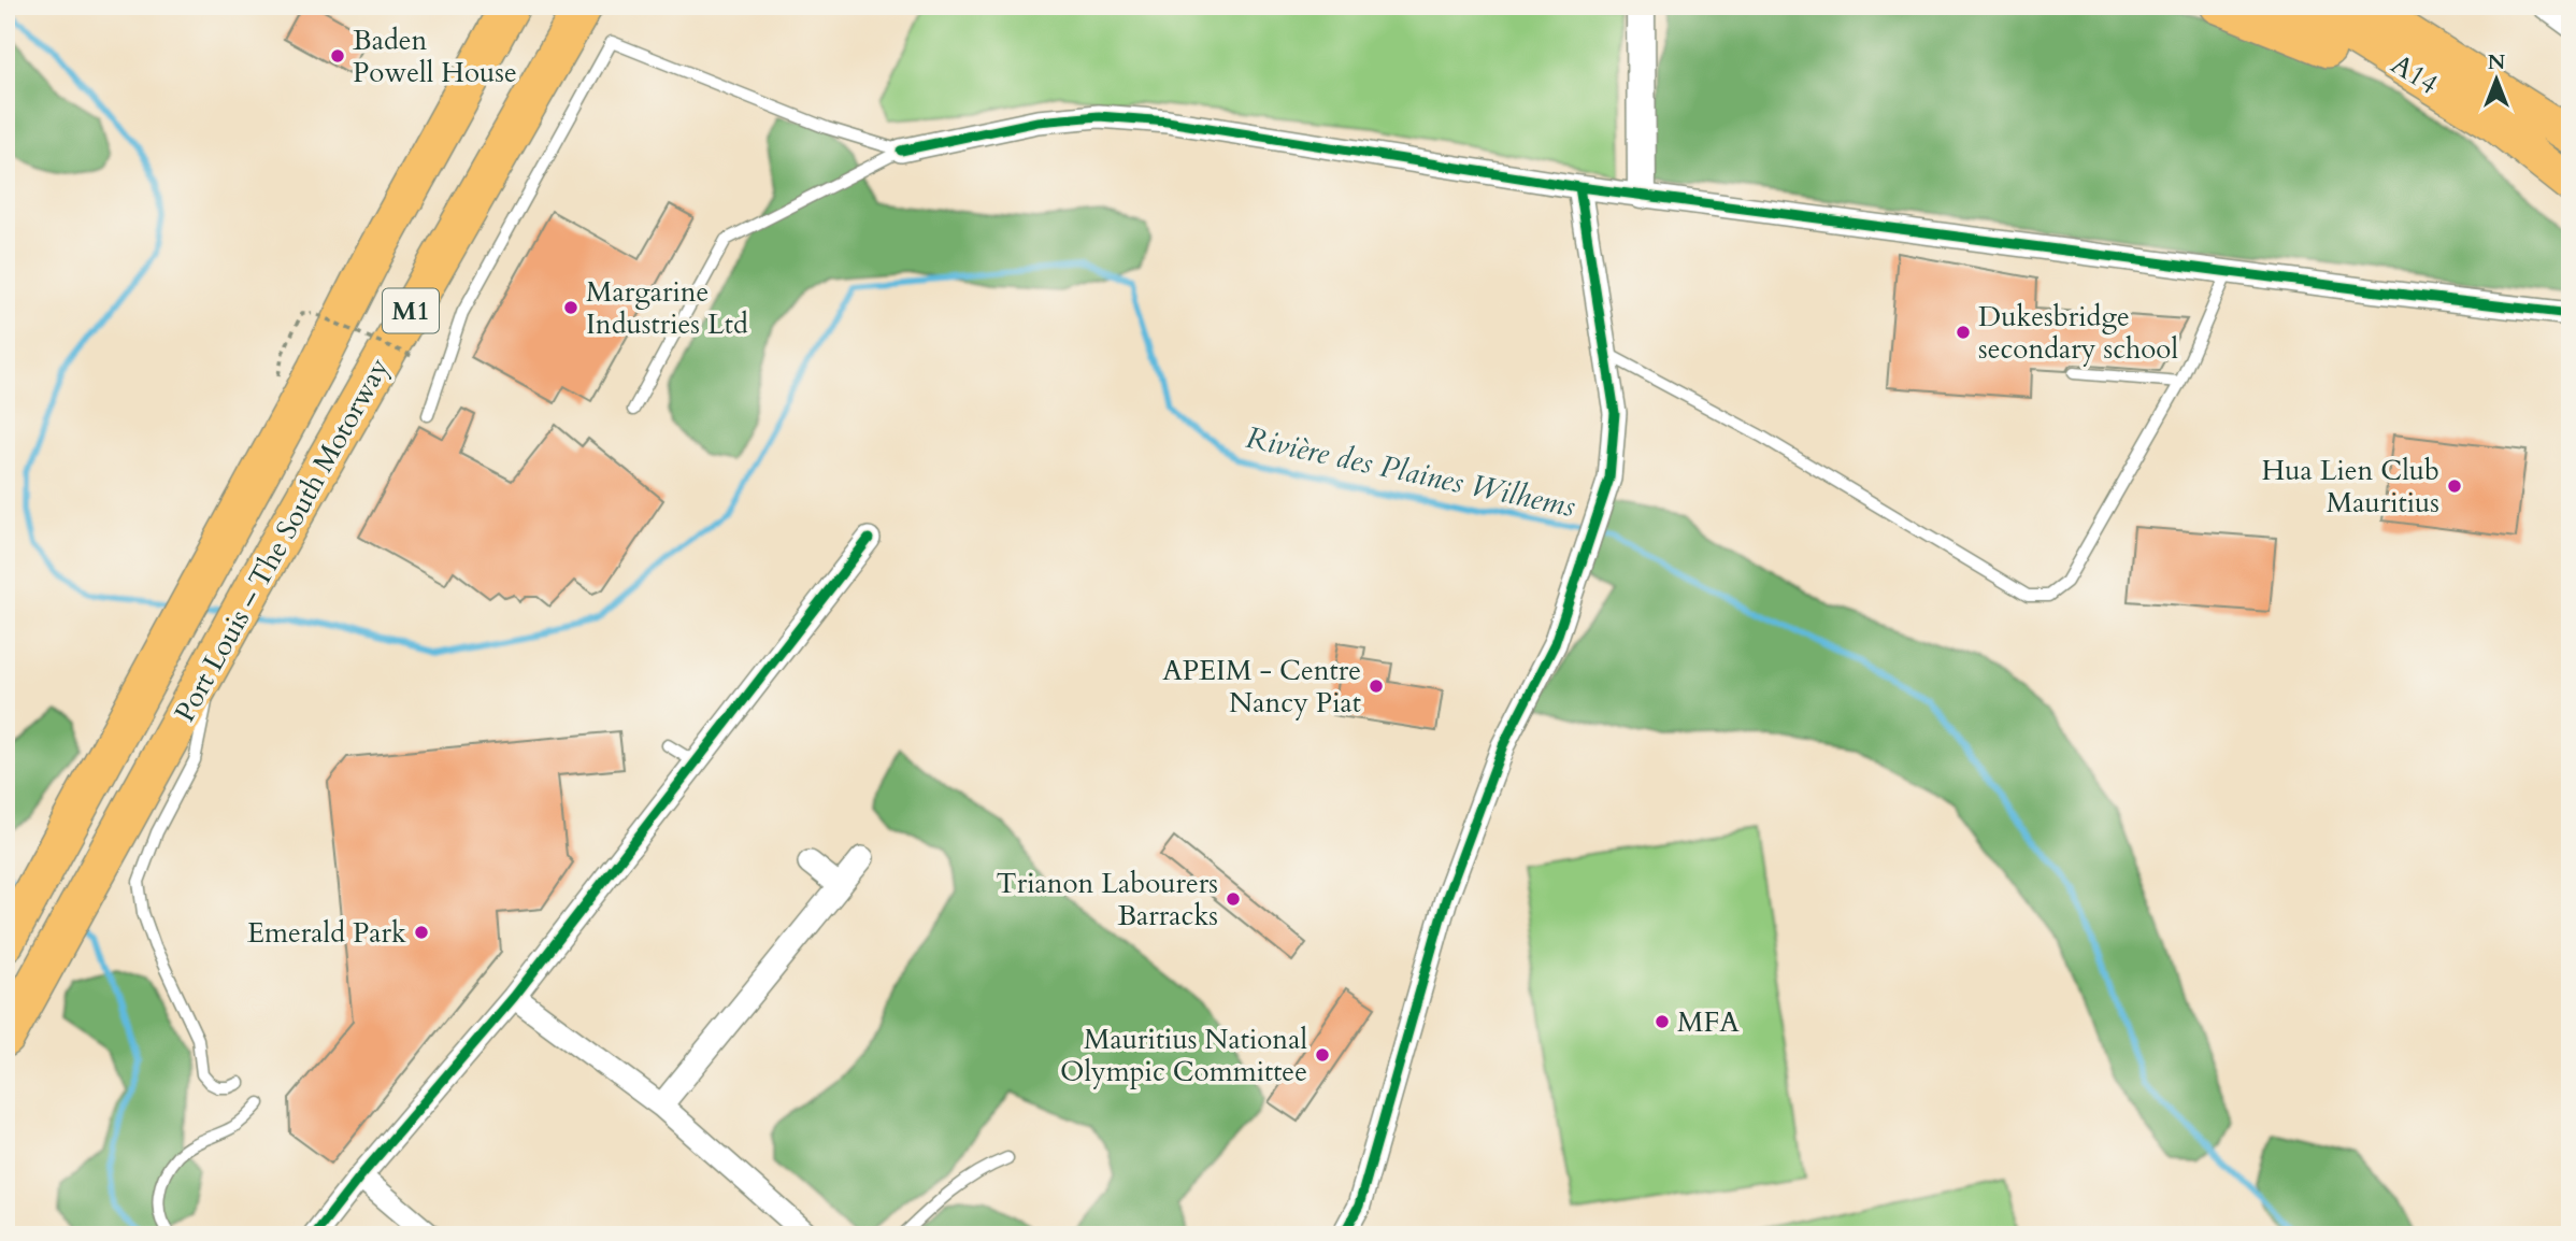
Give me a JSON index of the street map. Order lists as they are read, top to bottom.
{
  "streets": {
    "highway": ["M1", "Port Louis – The South Motorway"],
    "main road": ["A14"]
  },
  "water": ["Rivière des Plaines Wilhems"],
  "places": [
    "Baden Powell House",
    "Margarine Industries Ltd",
    "Dukesbridge secondary school",
    "Hua Lien Club Mauritius",
    "APEIM - Centre Nancy Piat",
    "Trianon Labourers Barracks",
    "Emerald Park",
    "MFA",
    "Mauritius National Olympic Committee"
  ],
  "north": "top"
}
